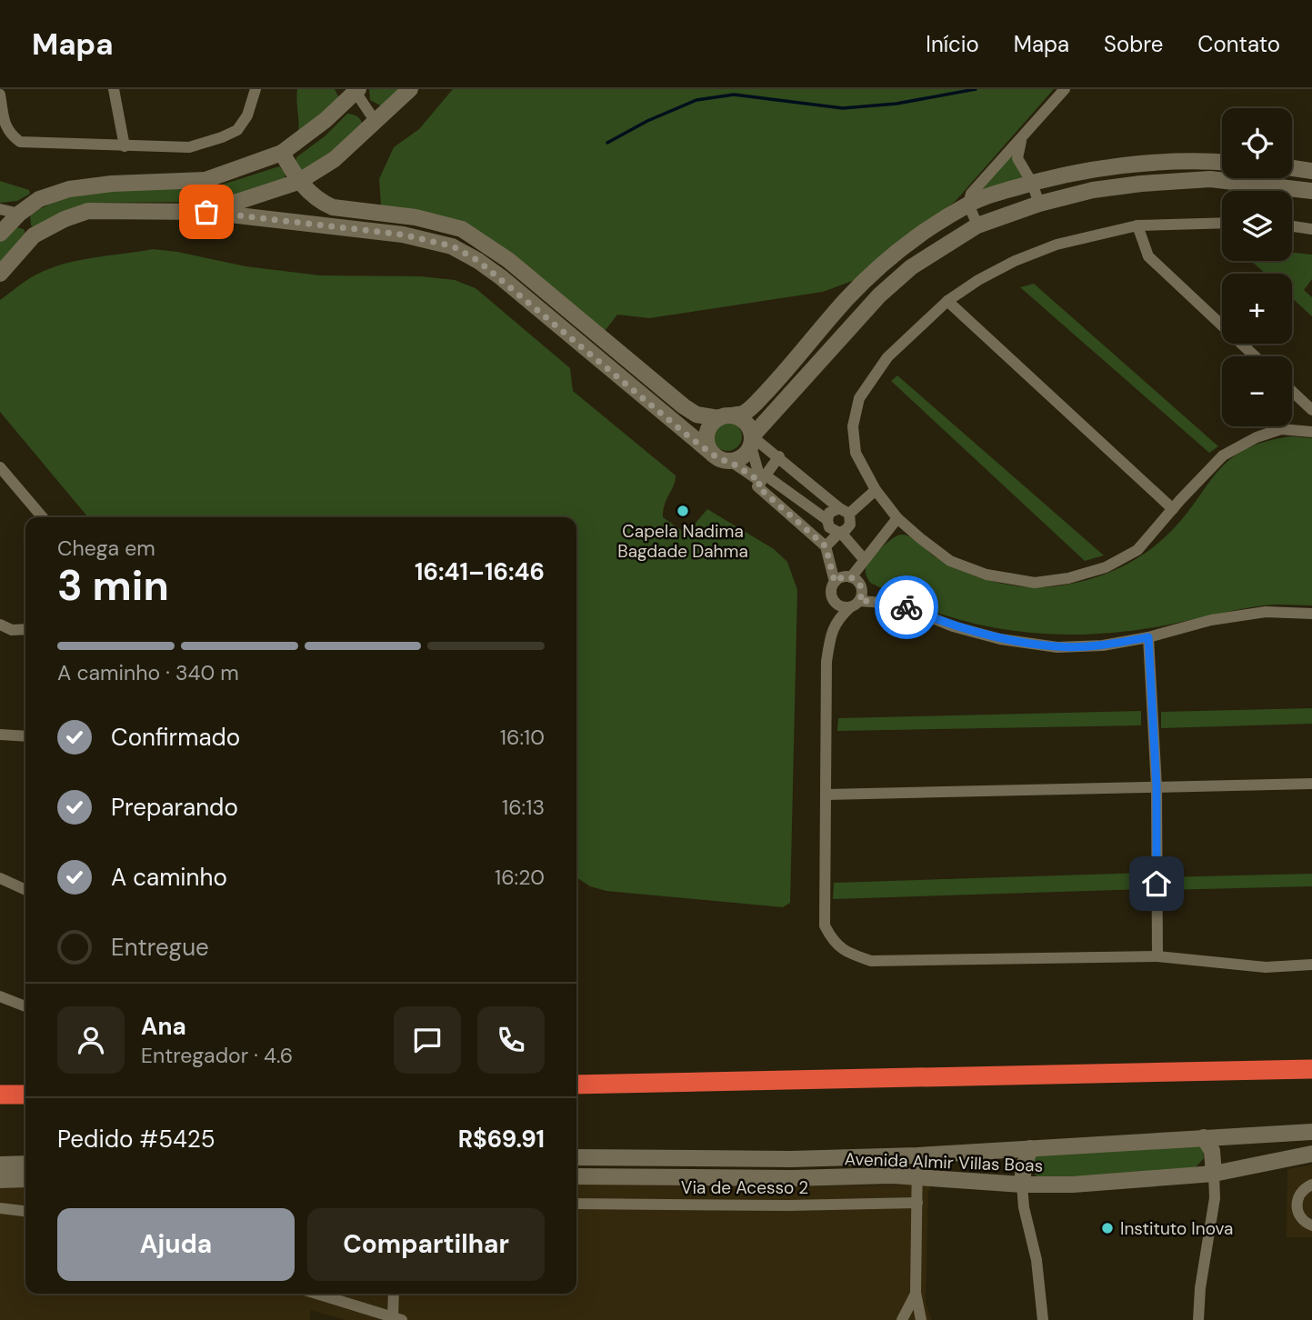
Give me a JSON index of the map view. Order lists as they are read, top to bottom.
{
  "streets": {
    "street": ["Avenida Almir Villas Boas", "Via de Acesso 2"]
  },
  "places": ["Capela Nadima Bagdade Dahma", "Instituto Inova"],
  "page": {
    "header": "Mapa",
    "nav": [
      "Início",
      "Mapa",
      "Sobre",
      "Contato"
    ],
    "map_buttons": ["+", "−"],
    "heading": ["3 min", "Chega em", "16:41–16:46"],
    "panel": [
      "Ana",
      "Entregador · 4.6",
      "Pedido #5425",
      "R$69.91"
    ],
    "bar": "A caminho · 340 m",
    "list": [
      ["Confirmado", "16:10"],
      ["Preparando", "16:13"],
      ["A caminho", "16:20"],
      "Entregue"
    ],
    "buttons": ["Ajuda", "Compartilhar"]
  }
}
